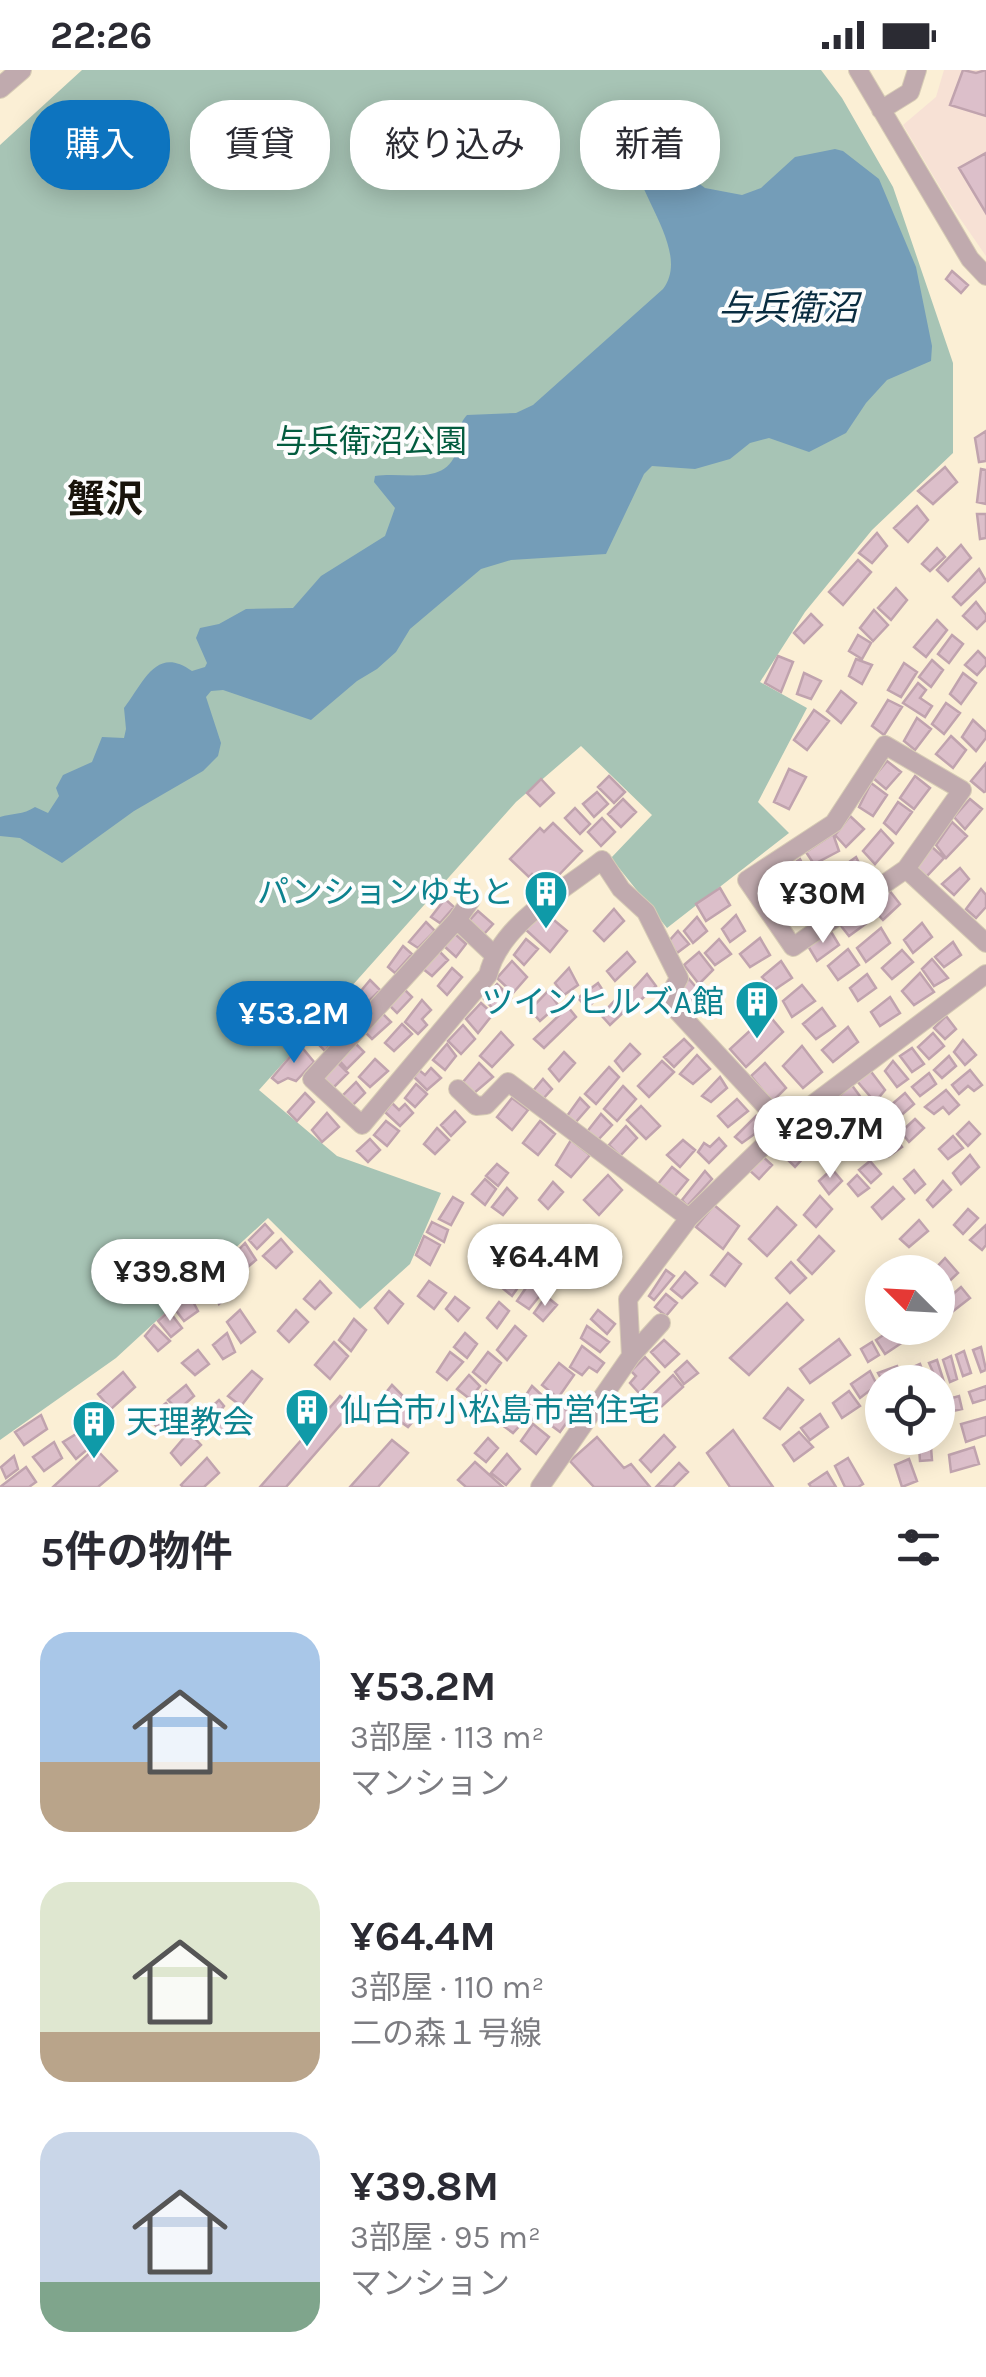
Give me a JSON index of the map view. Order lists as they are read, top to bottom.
{
  "districts": ["蟹沢"],
  "water": ["与兵衛沼"],
  "parks": ["与兵衛沼公園"],
  "places": {
    "building": [
      "パンションゆもと",
      "ツインヒルズA館",
      "仙台市小松島市営住宅",
      "天理教会"
    ]
  },
  "north": "top left",
  "page": {
    "status": "22:26",
    "chip": [
      "購入",
      "賃貸",
      "絞り込み",
      "新着"
    ],
    "price": [
      "¥30M",
      "¥53.2M",
      "¥29.7M",
      "¥64.4M",
      "¥39.8M"
    ],
    "heading": "5件の物件",
    "list": [
      {
        "name": "¥53.2M",
        "note": "3部屋 · 113 m² · マンション"
      },
      {
        "name": "¥64.4M",
        "note": "3部屋 · 110 m² · 二の森１号線"
      },
      {
        "name": "¥39.8M",
        "note": "3部屋 · 95 m² · マンション"
      }
    ]
  }
}
